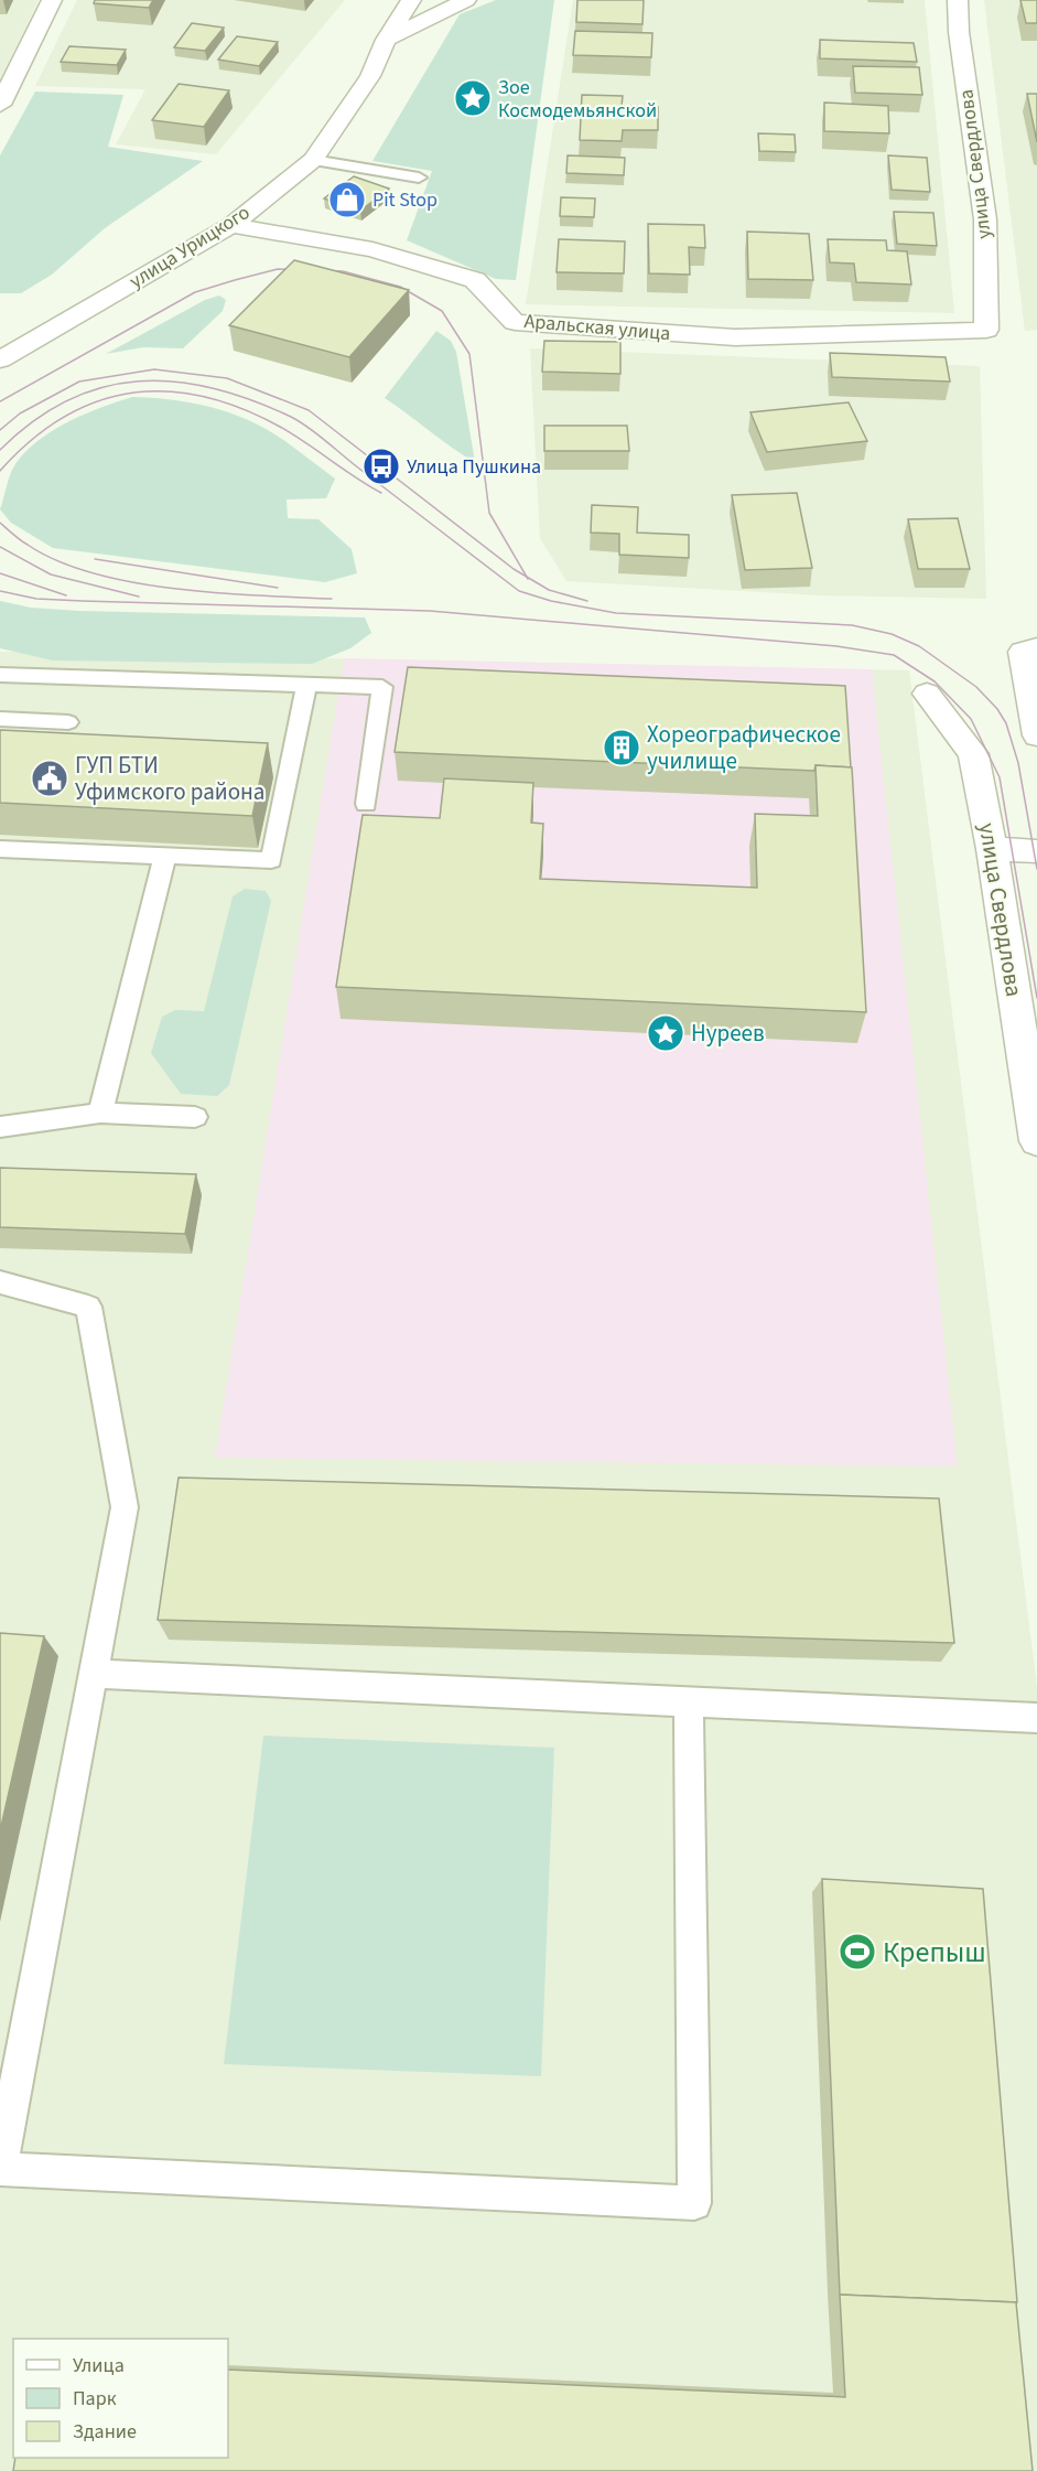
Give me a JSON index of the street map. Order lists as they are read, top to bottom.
{
  "streets": {
    "street": ["улица Свердлова", "улица Урицкого", "Аральская улица"]
  },
  "crossings": [
    ["улица Свердлова", "Аральская улица"],
    ["улица Урицкого", "Аральская улица"]
  ],
  "places": {
    "place": ["Зое Космодемьянской", "Нуреев"],
    "shop": ["Pit Stop"],
    "bus stop": ["Улица Пушкина"],
    "building": ["Хореографическое училище"],
    "public building": ["ГУП БТИ Уфимского района"],
    "sports": ["Крепыш"]
  },
  "legend": ["Улица", "Парк", "Здание"]
}
